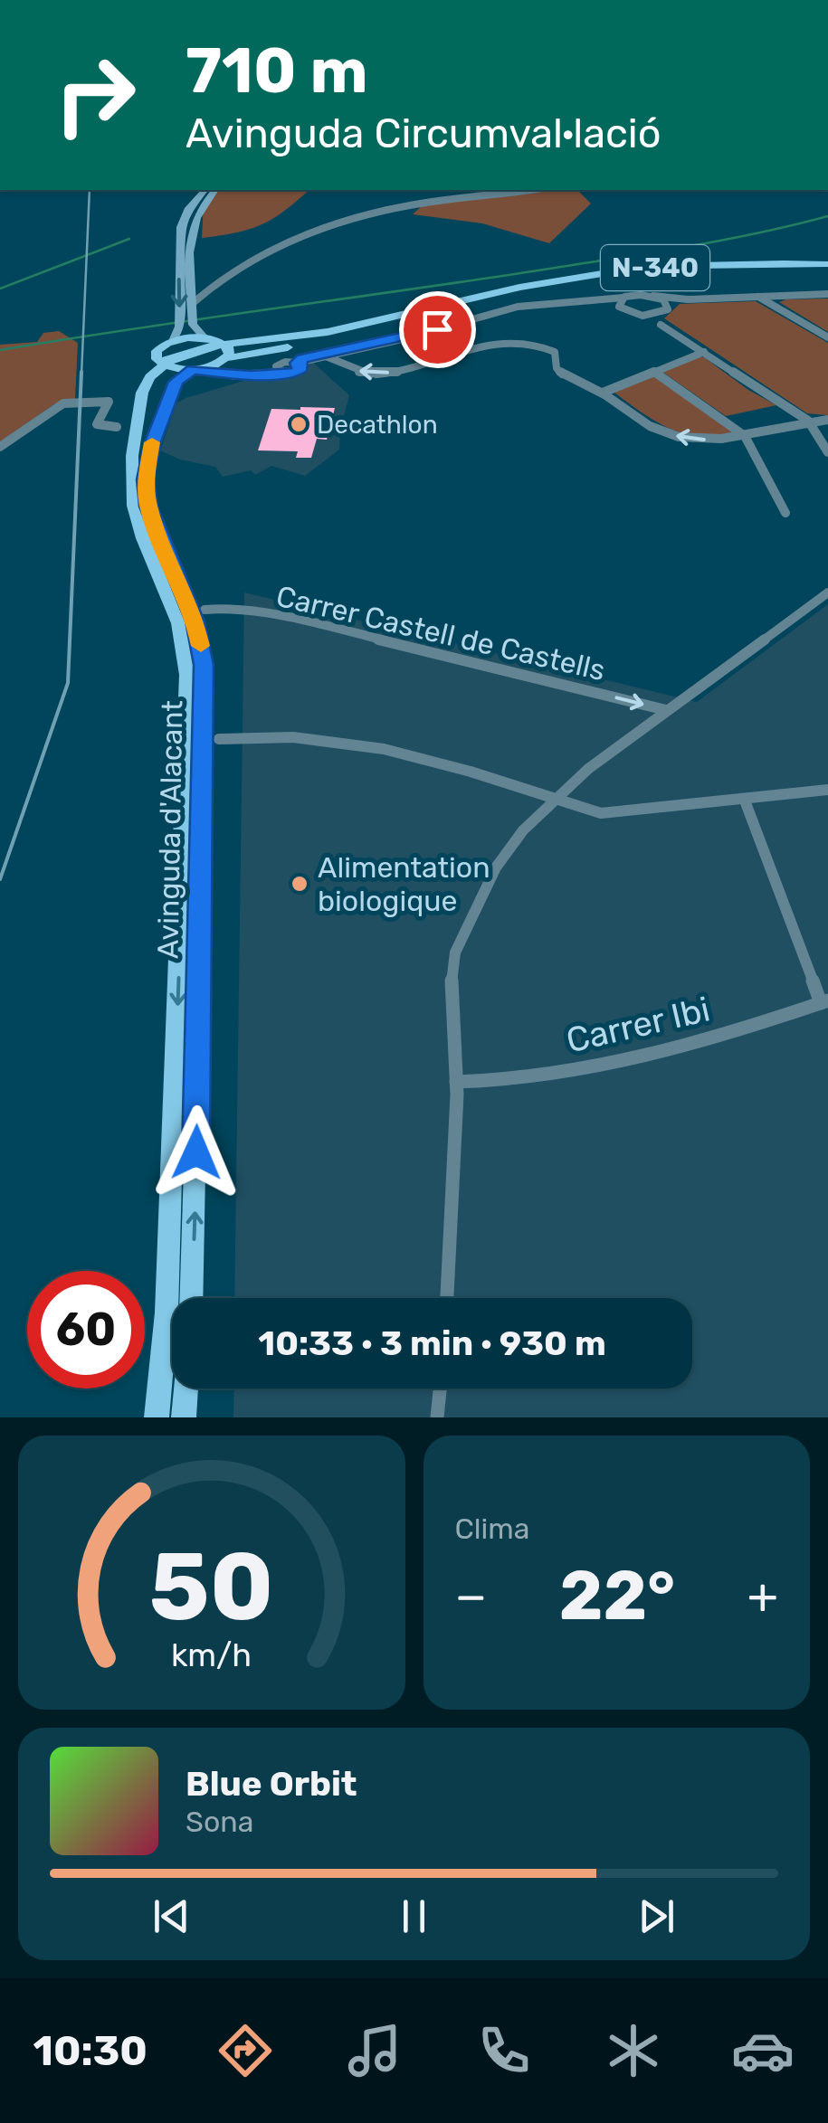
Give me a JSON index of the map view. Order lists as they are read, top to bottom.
{
  "streets": {
    "main road": ["N-340", "Avinguda d'Alacant"],
    "street": ["Carrer Castell de Castells", "Carrer Ibi"]
  },
  "crossings": [
    ["N-340", "Avinguda d'Alacant"]
  ],
  "one_way": ["Carrer Castell de Castells"],
  "places": ["Decathlon", "Alimentation biologique"],
  "page": {
    "turn": ["710 m", "Avinguda Circumval·lació"],
    "limit": "60",
    "trip": "10:33 · 3 min · 930 m",
    "tile": "Clima",
    "heat": ["−", "22°", "+"],
    "song": ["Blue Orbit", "Sona"],
    "tabs": "10:30",
    "gauge": ["50", "km/h"]
  }
}
